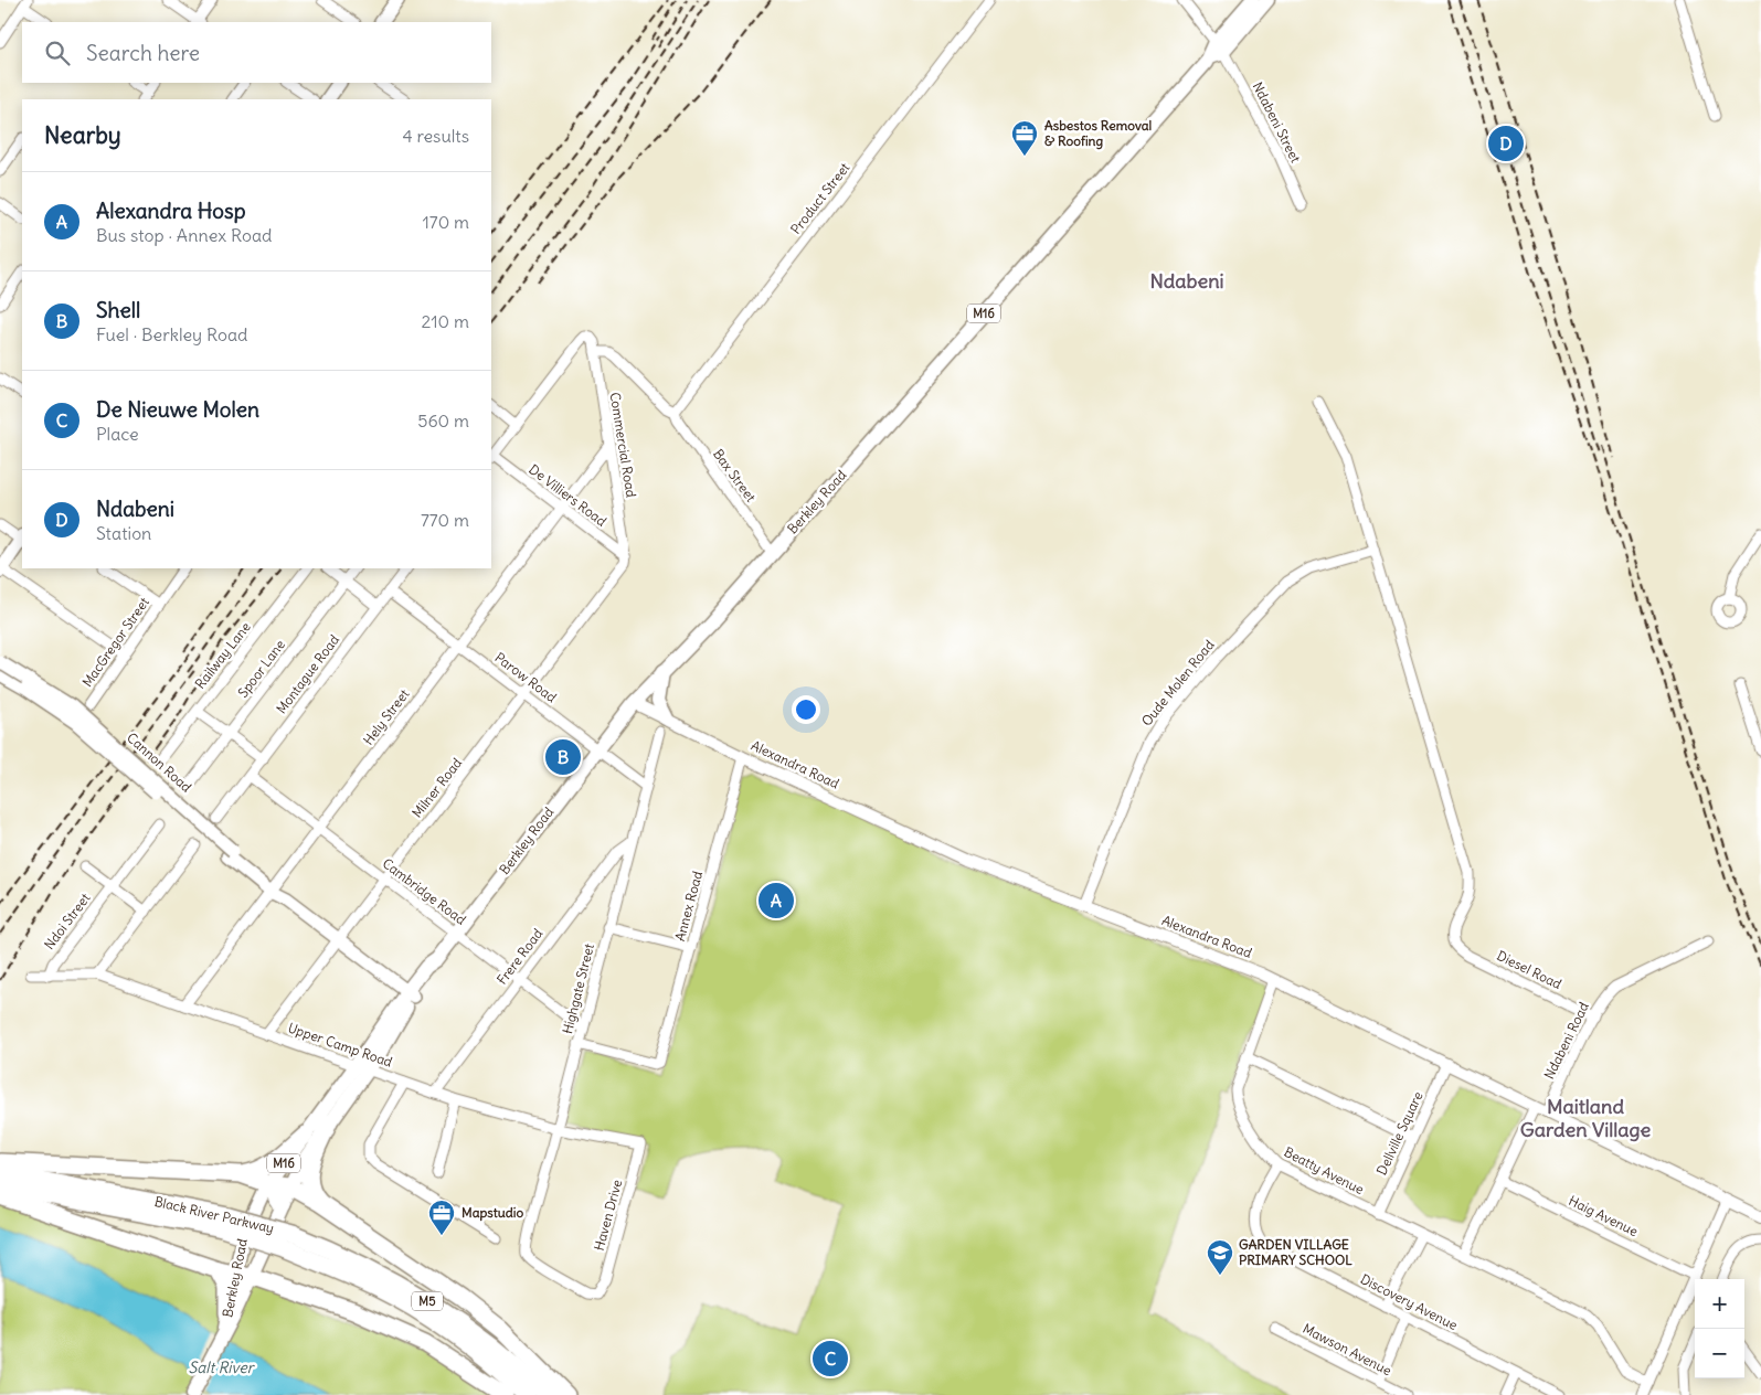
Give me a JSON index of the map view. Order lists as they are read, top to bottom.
{
  "streets": {
    "highway": ["Black River Parkway", "M5"],
    "main road": ["M16", "Berkley Road", "Cannon Road"],
    "street": [
      "Ndabeni Street",
      "Product Street",
      "Commercial Road",
      "Bax Street",
      "De Villiers Road",
      "MacGregor Street",
      "Railway Lane",
      "Spoor Lane",
      "Montague Road",
      "Parow Road",
      "Oude Molen Road",
      "Hely Street",
      "Alexandra Road",
      "Milner Road",
      "Cambridge Road",
      "Annex Road",
      "Ndoi Street",
      "Frere Road",
      "Diesel Road",
      "Highgate Street",
      "Ndabeni Road",
      "Upper Camp Road",
      "Dellville Square",
      "Beatty Avenue",
      "Haven Drive",
      "Haig Avenue",
      "Discovery Avenue",
      "Mawson Avenue"
    ]
  },
  "crossings": [
    ["Ndabeni Street", "Berkley Road"],
    ["Product Street", "Bax Street"],
    ["Commercial Road", "Bax Street"],
    ["Commercial Road", "De Villiers Road"],
    ["Commercial Road", "Hely Street"],
    ["Commercial Road", "Milner Road"],
    ["Bax Street", "Berkley Road"],
    ["De Villiers Road", "Hely Street"],
    ["De Villiers Road", "Milner Road"],
    ["Berkley Road", "Parow Road"],
    ["Berkley Road", "Cannon Road"],
    ["Berkley Road", "Alexandra Road"],
    ["Berkley Road", "Cambridge Road"],
    ["Berkley Road", "Upper Camp Road"],
    ["Montague Road", "Parow Road"],
    ["Montague Road", "Cambridge Road"],
    ["Parow Road", "Hely Street"],
    ["Parow Road", "Milner Road"],
    ["Parow Road", "Highgate Street"],
    ["Oude Molen Road", "Alexandra Road"],
    ["Oude Molen Road", "Diesel Road"],
    ["Hely Street", "Cannon Road"],
    ["Hely Street", "Cambridge Road"],
    ["Hely Street", "Upper Camp Road"],
    ["Cannon Road", "Milner Road"],
    ["Alexandra Road", "Annex Road"],
    ["Alexandra Road", "Ndabeni Road"],
    ["Alexandra Road", "Dellville Square"],
    ["Alexandra Road", "Beatty Avenue"],
    ["Milner Road", "Cambridge Road"],
    ["Milner Road", "Upper Camp Road"],
    ["Cambridge Road", "Frere Road"],
    ["Cambridge Road", "Highgate Street"],
    ["Annex Road", "Highgate Street"],
    ["Ndoi Street", "Upper Camp Road"],
    ["Frere Road", "Highgate Street"],
    ["Frere Road", "Upper Camp Road"],
    ["Diesel Road", "Ndabeni Road"],
    ["Highgate Street", "Upper Camp Road"],
    ["Highgate Street", "Haven Drive"],
    ["Upper Camp Road", "Haven Drive"],
    ["Dellville Square", "Beatty Avenue"],
    ["Beatty Avenue", "Discovery Avenue"]
  ],
  "districts": ["Ndabeni", "Maitland Garden Village"],
  "water": ["Salt River"],
  "places": {
    "office": ["Asbestos Removal & Roofing", "Mapstudio"],
    "school or university": ["GARDEN VILLAGE PRIMARY SCHOOL"]
  },
  "page": {
    "search": "Search here",
    "heading": ["Nearby", "4 results"],
    "pins": [
      "D",
      "B",
      "A",
      "C"
    ],
    "list": [
      {
        "mark": "A",
        "name": "Alexandra Hosp",
        "note": "Bus stop · Annex Road",
        "value": "170 m"
      },
      {
        "mark": "B",
        "name": "Shell",
        "note": "Fuel · Berkley Road",
        "value": "210 m"
      },
      {
        "mark": "C",
        "name": "De Nieuwe Molen",
        "note": "Place",
        "value": "560 m"
      },
      {
        "mark": "D",
        "name": "Ndabeni",
        "note": "Station",
        "value": "770 m"
      }
    ],
    "map_buttons": ["+", "−"]
  }
}
